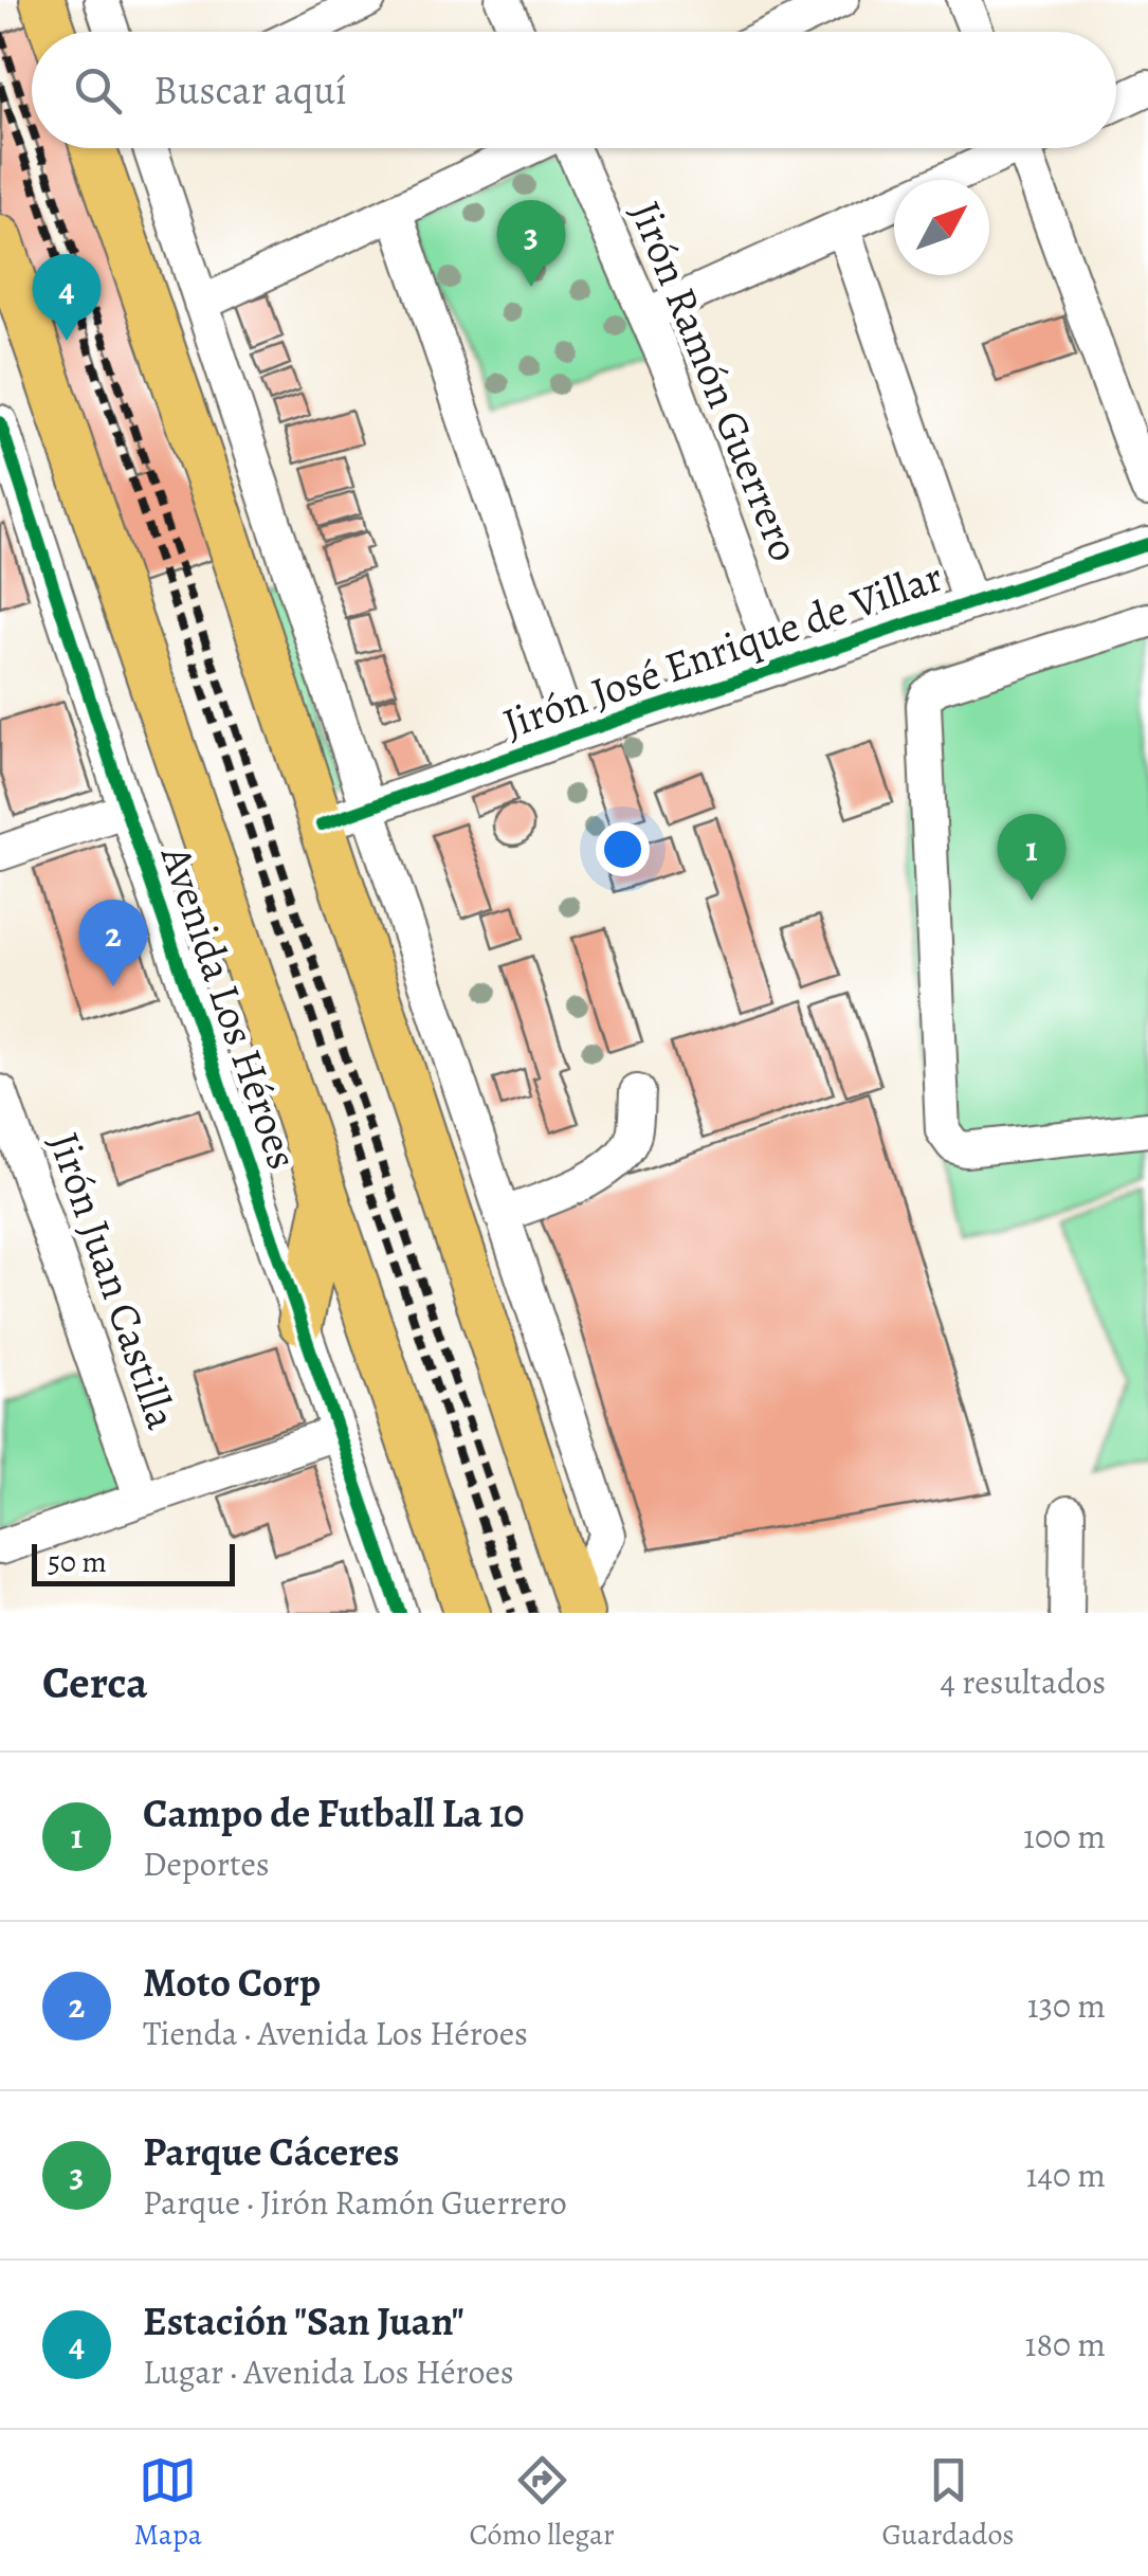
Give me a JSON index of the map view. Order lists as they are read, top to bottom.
{
  "streets": {
    "main road": ["Avenida Los Héroes"],
    "street": ["Jirón Ramón Guerrero", "Jirón José Enrique de Villar", "Jirón Juan Castilla"]
  },
  "crossings": [
    ["Jirón Ramón Guerrero", "Jirón José Enrique de Villar"]
  ],
  "scale_bar": "50 m",
  "north": "top right",
  "page": {
    "search": "Buscar aquí",
    "pins": [
      "3",
      "4",
      "1",
      "2"
    ],
    "scale": "50 m",
    "heading": ["Cerca", "4 resultados"],
    "list": [
      {
        "mark": "1",
        "name": "Campo de Futball La 10",
        "note": "Deportes",
        "value": "100 m"
      },
      {
        "mark": "2",
        "name": "Moto Corp",
        "note": "Tienda · Avenida Los Héroes",
        "value": "130 m"
      },
      {
        "mark": "3",
        "name": "Parque Cáceres",
        "note": "Parque · Jirón Ramón Guerrero",
        "value": "140 m"
      },
      {
        "mark": "4",
        "name": "Estación \"San Juan\"",
        "note": "Lugar · Avenida Los Héroes",
        "value": "180 m"
      }
    ],
    "nav": ["Mapa", "Cómo llegar", "Guardados"]
  }
}
